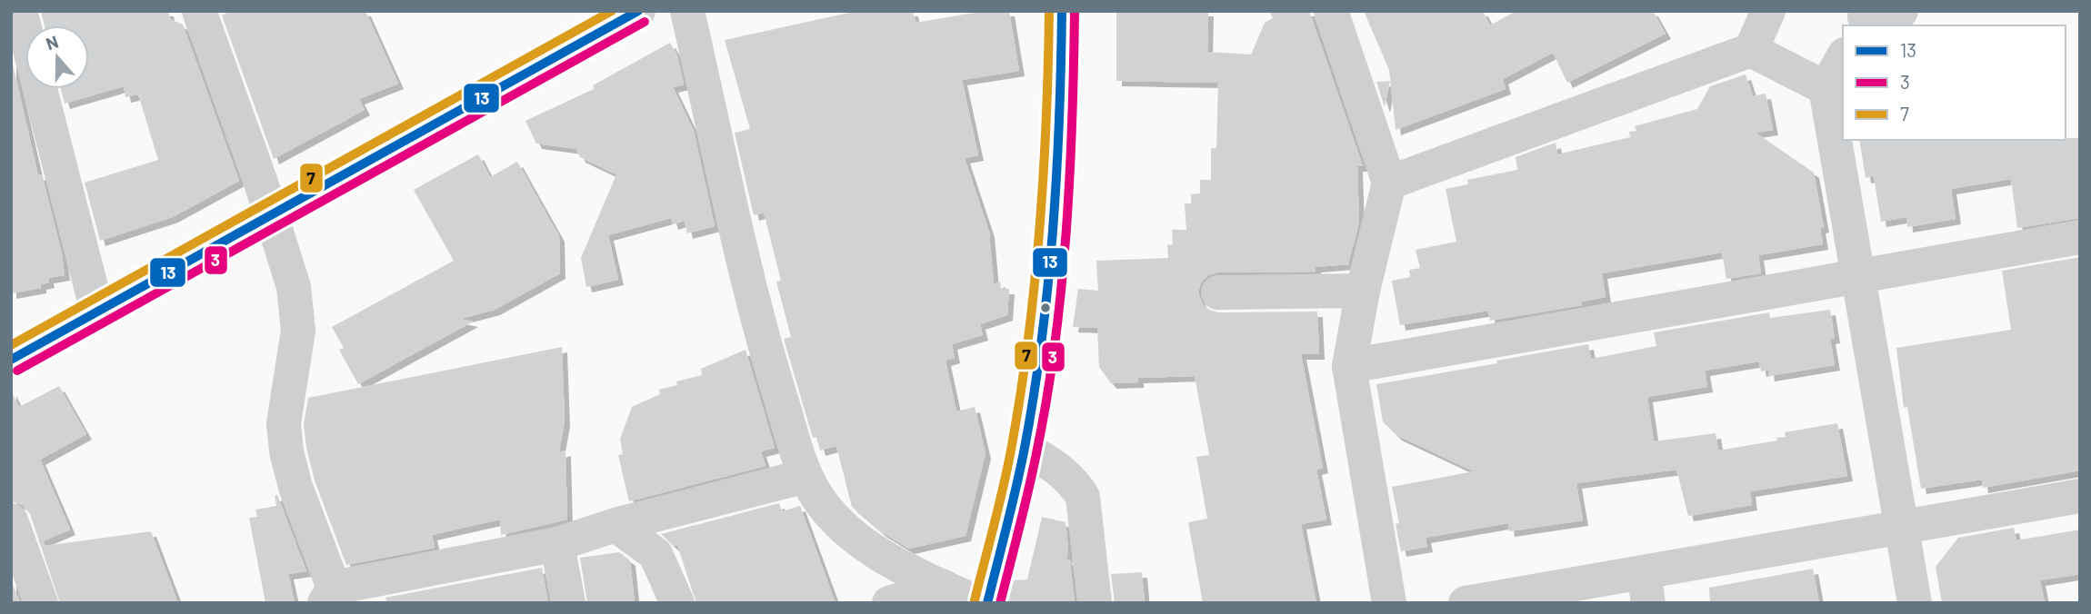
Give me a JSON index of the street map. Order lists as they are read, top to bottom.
{
  "lines": ["transit line 13", "transit line 3", "transit line 7"],
  "legend": ["13", "3", "7"],
  "north": "top"
}
